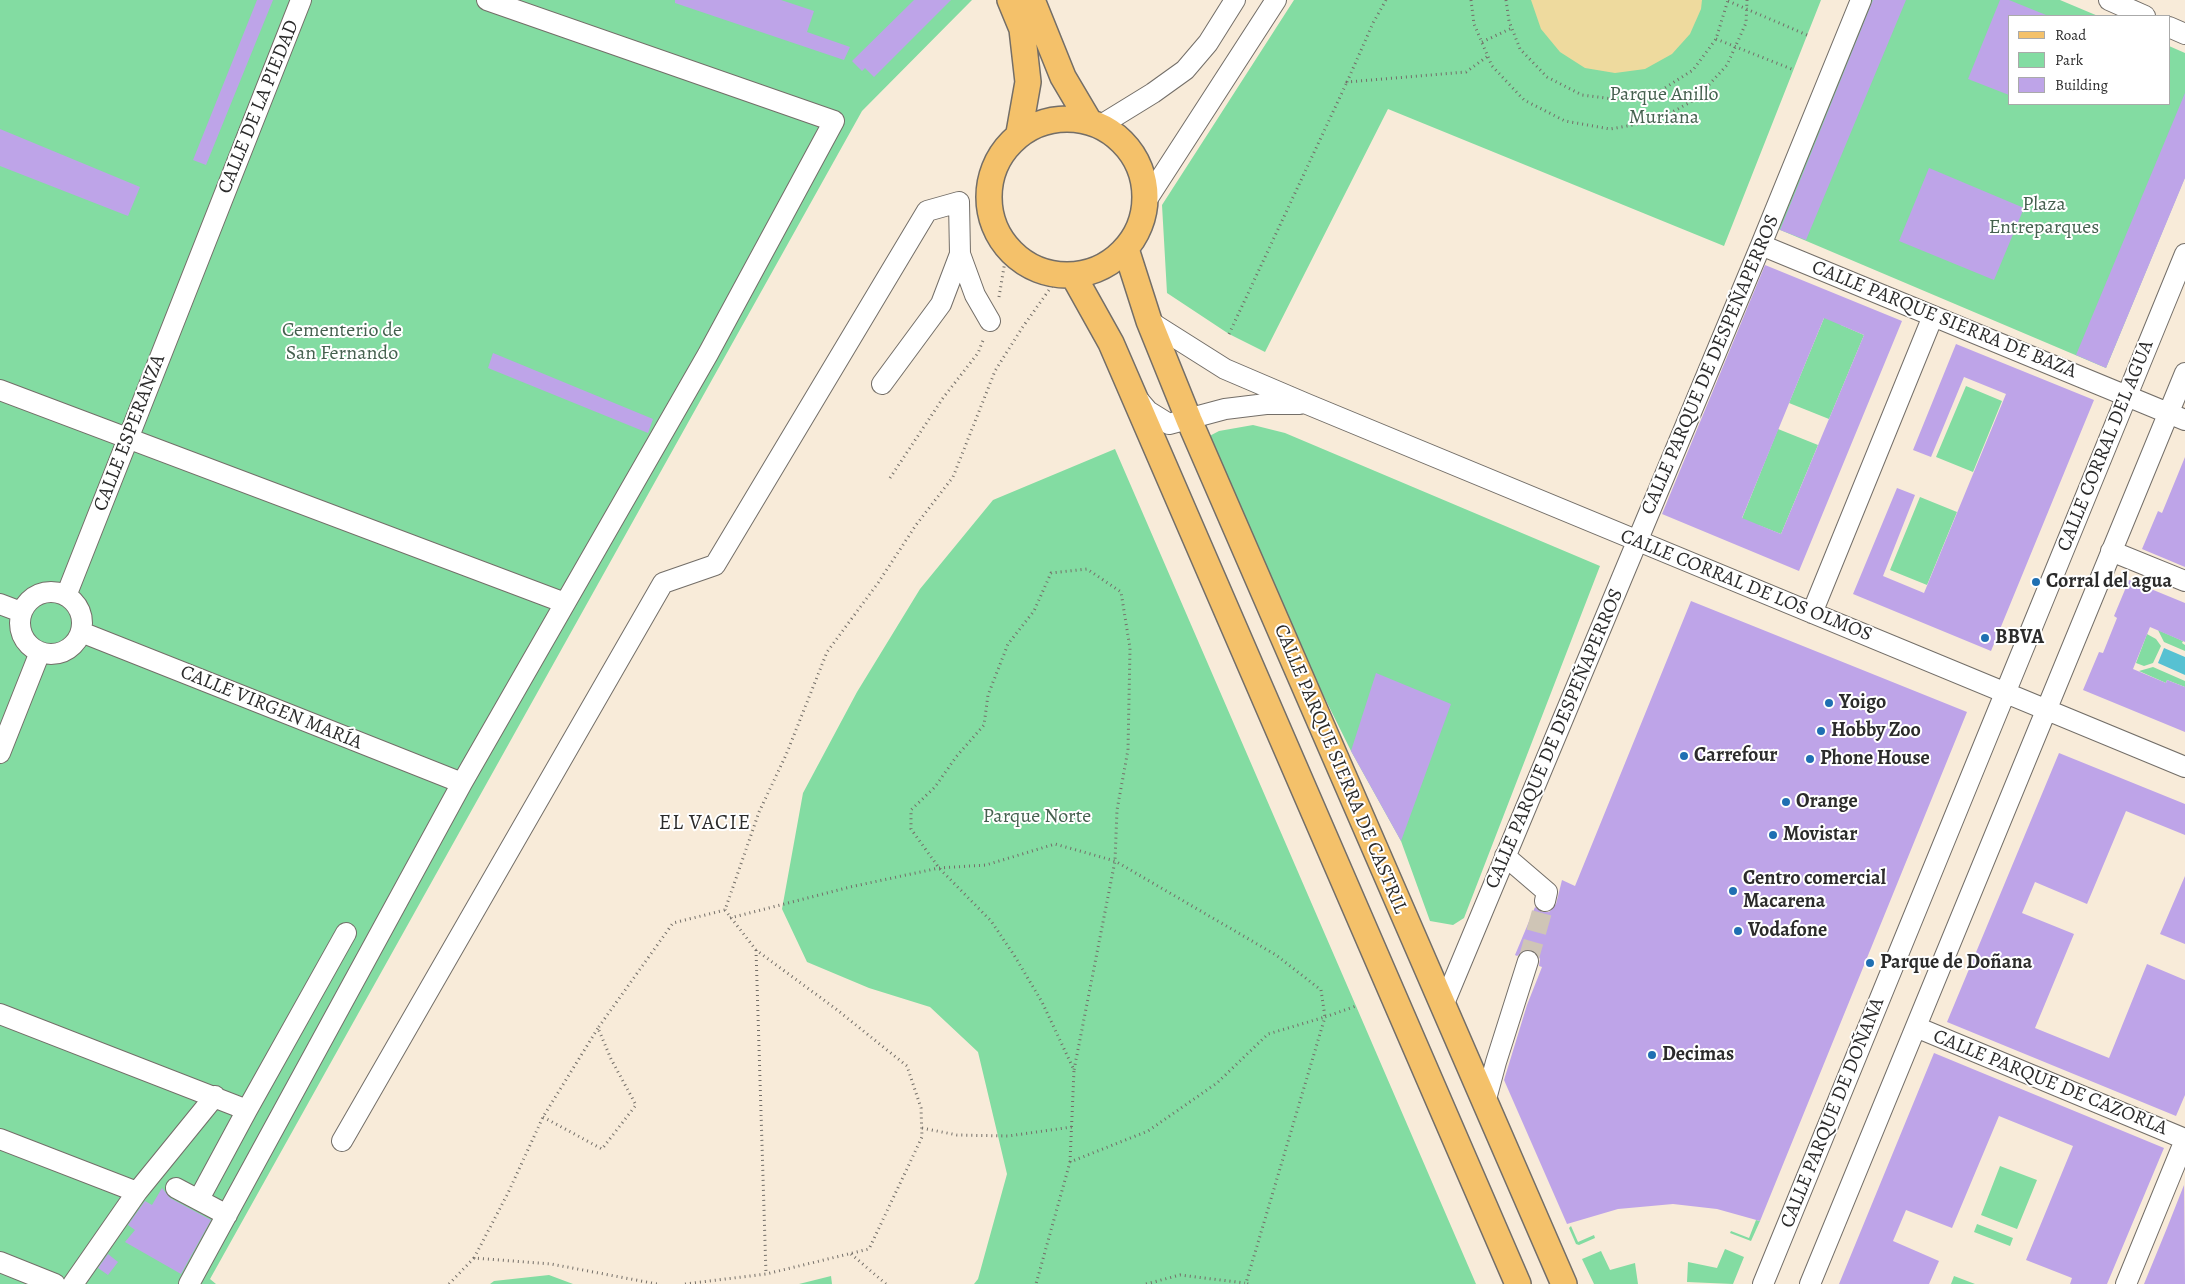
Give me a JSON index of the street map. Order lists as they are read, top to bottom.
{
  "streets": {
    "main road": ["CALLE PARQUE SIERRA DE CASTRIL"],
    "street": [
      "CALLE DE LA PIEDAD",
      "CALLE PARQUE SIERRA DE BAZA",
      "CALLE PARQUE DE DESPEÑAPERROS",
      "CALLE ESPERANZA",
      "CALLE CORRAL DEL AGUA",
      "CALLE CORRAL DE LOS OLMOS",
      "CALLE VIRGEN MARÍA",
      "CALLE PARQUE DE CAZORLA",
      "CALLE PARQUE DE DOÑANA"
    ]
  },
  "crossings": [
    ["CALLE DE LA PIEDAD", "CALLE ESPERANZA"],
    ["CALLE PARQUE SIERRA DE BAZA", "CALLE PARQUE DE DESPEÑAPERROS"],
    ["CALLE PARQUE SIERRA DE BAZA", "CALLE CORRAL DEL AGUA"],
    ["CALLE PARQUE DE DESPEÑAPERROS", "CALLE CORRAL DE LOS OLMOS"],
    ["CALLE PARQUE DE DESPEÑAPERROS", "CALLE PARQUE SIERRA DE CASTRIL"],
    ["CALLE ESPERANZA", "CALLE VIRGEN MARÍA"],
    ["CALLE CORRAL DEL AGUA", "CALLE CORRAL DE LOS OLMOS"],
    ["CALLE CORRAL DEL AGUA", "CALLE PARQUE DE DOÑANA"],
    ["CALLE CORRAL DE LOS OLMOS", "CALLE PARQUE SIERRA DE CASTRIL"],
    ["CALLE CORRAL DE LOS OLMOS", "CALLE PARQUE DE DOÑANA"]
  ],
  "districts": ["EL VACIE"],
  "parks": [
    "Parque Anillo Muriana",
    "Plaza Entreparques",
    "Cementerio de San Fernando",
    "Parque Norte"
  ],
  "places": [
    "Corral del agua",
    "BBVA",
    "Yoigo",
    "Hobby Zoo",
    "Carrefour",
    "Phone House",
    "Orange",
    "Movistar",
    "Centro comercial Macarena",
    "Vodafone",
    "Parque de Doñana",
    "Decimas"
  ],
  "legend": ["Road", "Park", "Building"]
}
